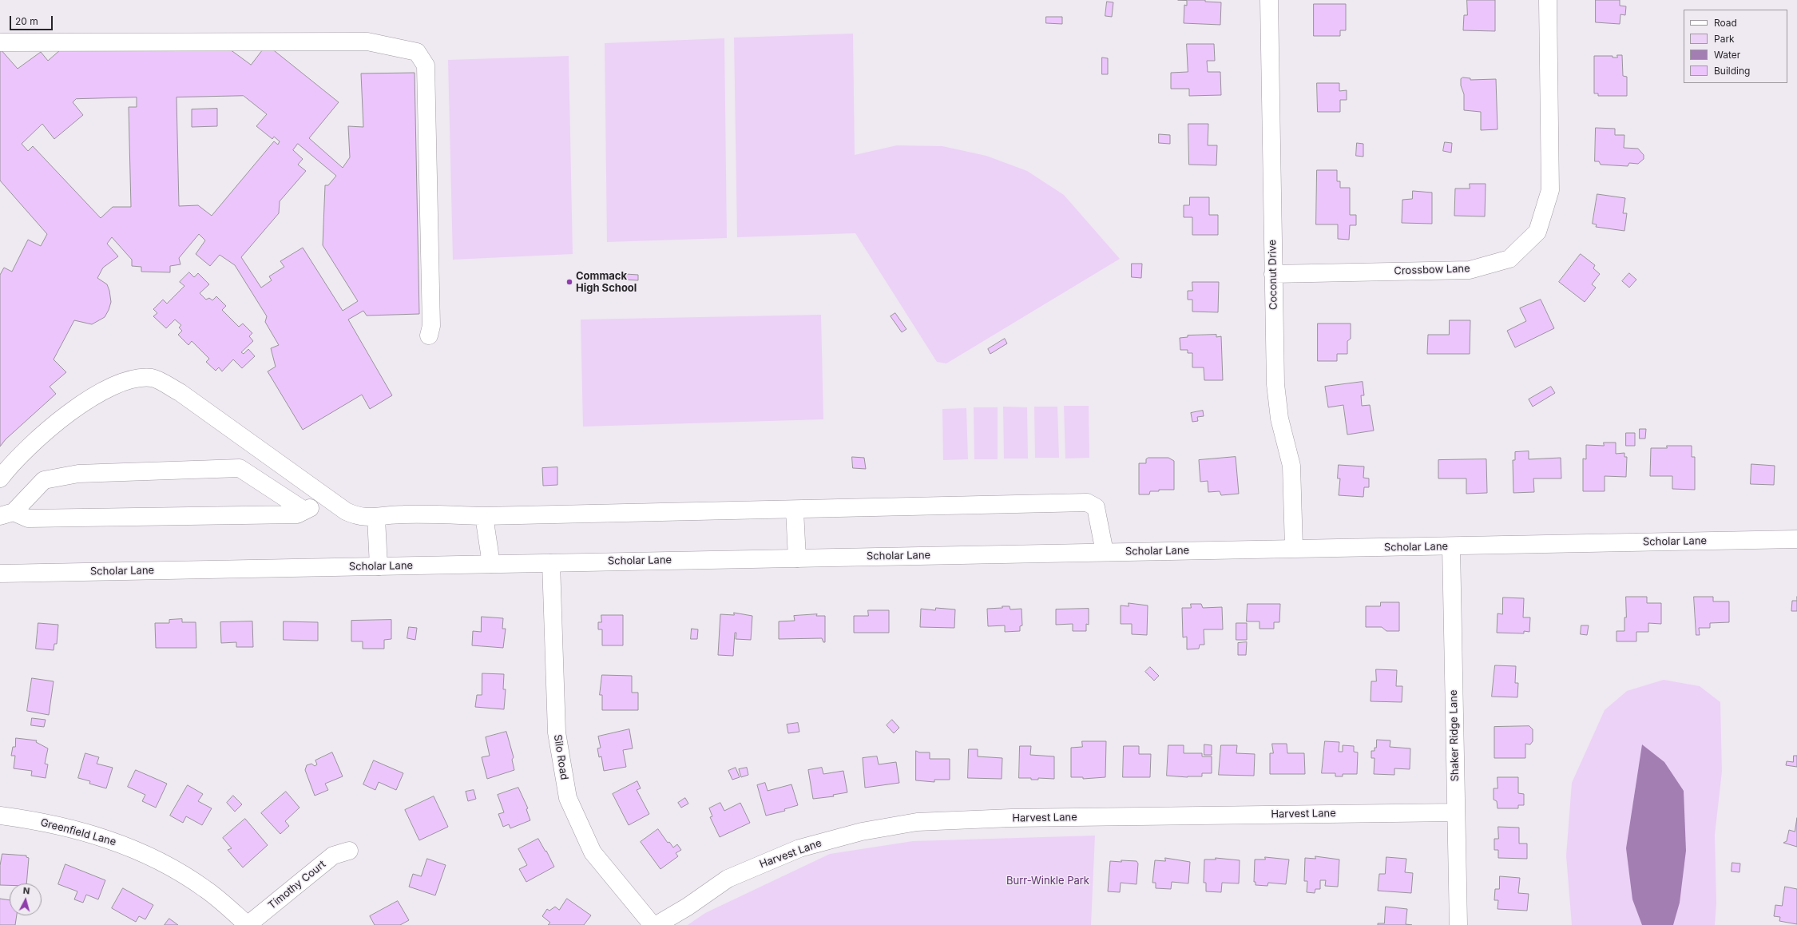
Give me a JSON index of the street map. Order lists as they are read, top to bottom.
{
  "streets": {
    "street": [
      "Crossbow Lane",
      "Coconut Drive",
      "Scholar Lane",
      "Shaker Ridge Lane",
      "Silo Road",
      "Harvest Lane",
      "Greenfield Lane",
      "Timothy Court"
    ]
  },
  "crossings": [
    ["Crossbow Lane", "Coconut Drive"],
    ["Coconut Drive", "Scholar Lane"],
    ["Scholar Lane", "Shaker Ridge Lane"],
    ["Scholar Lane", "Silo Road"],
    ["Shaker Ridge Lane", "Harvest Lane"],
    ["Greenfield Lane", "Timothy Court"]
  ],
  "parks": ["Burr-Winkle Park"],
  "places": ["Commack High School"],
  "legend": [
    "Road",
    "Park",
    "Water",
    "Building"
  ],
  "scale_bar": "20 m",
  "north": "top"
}
